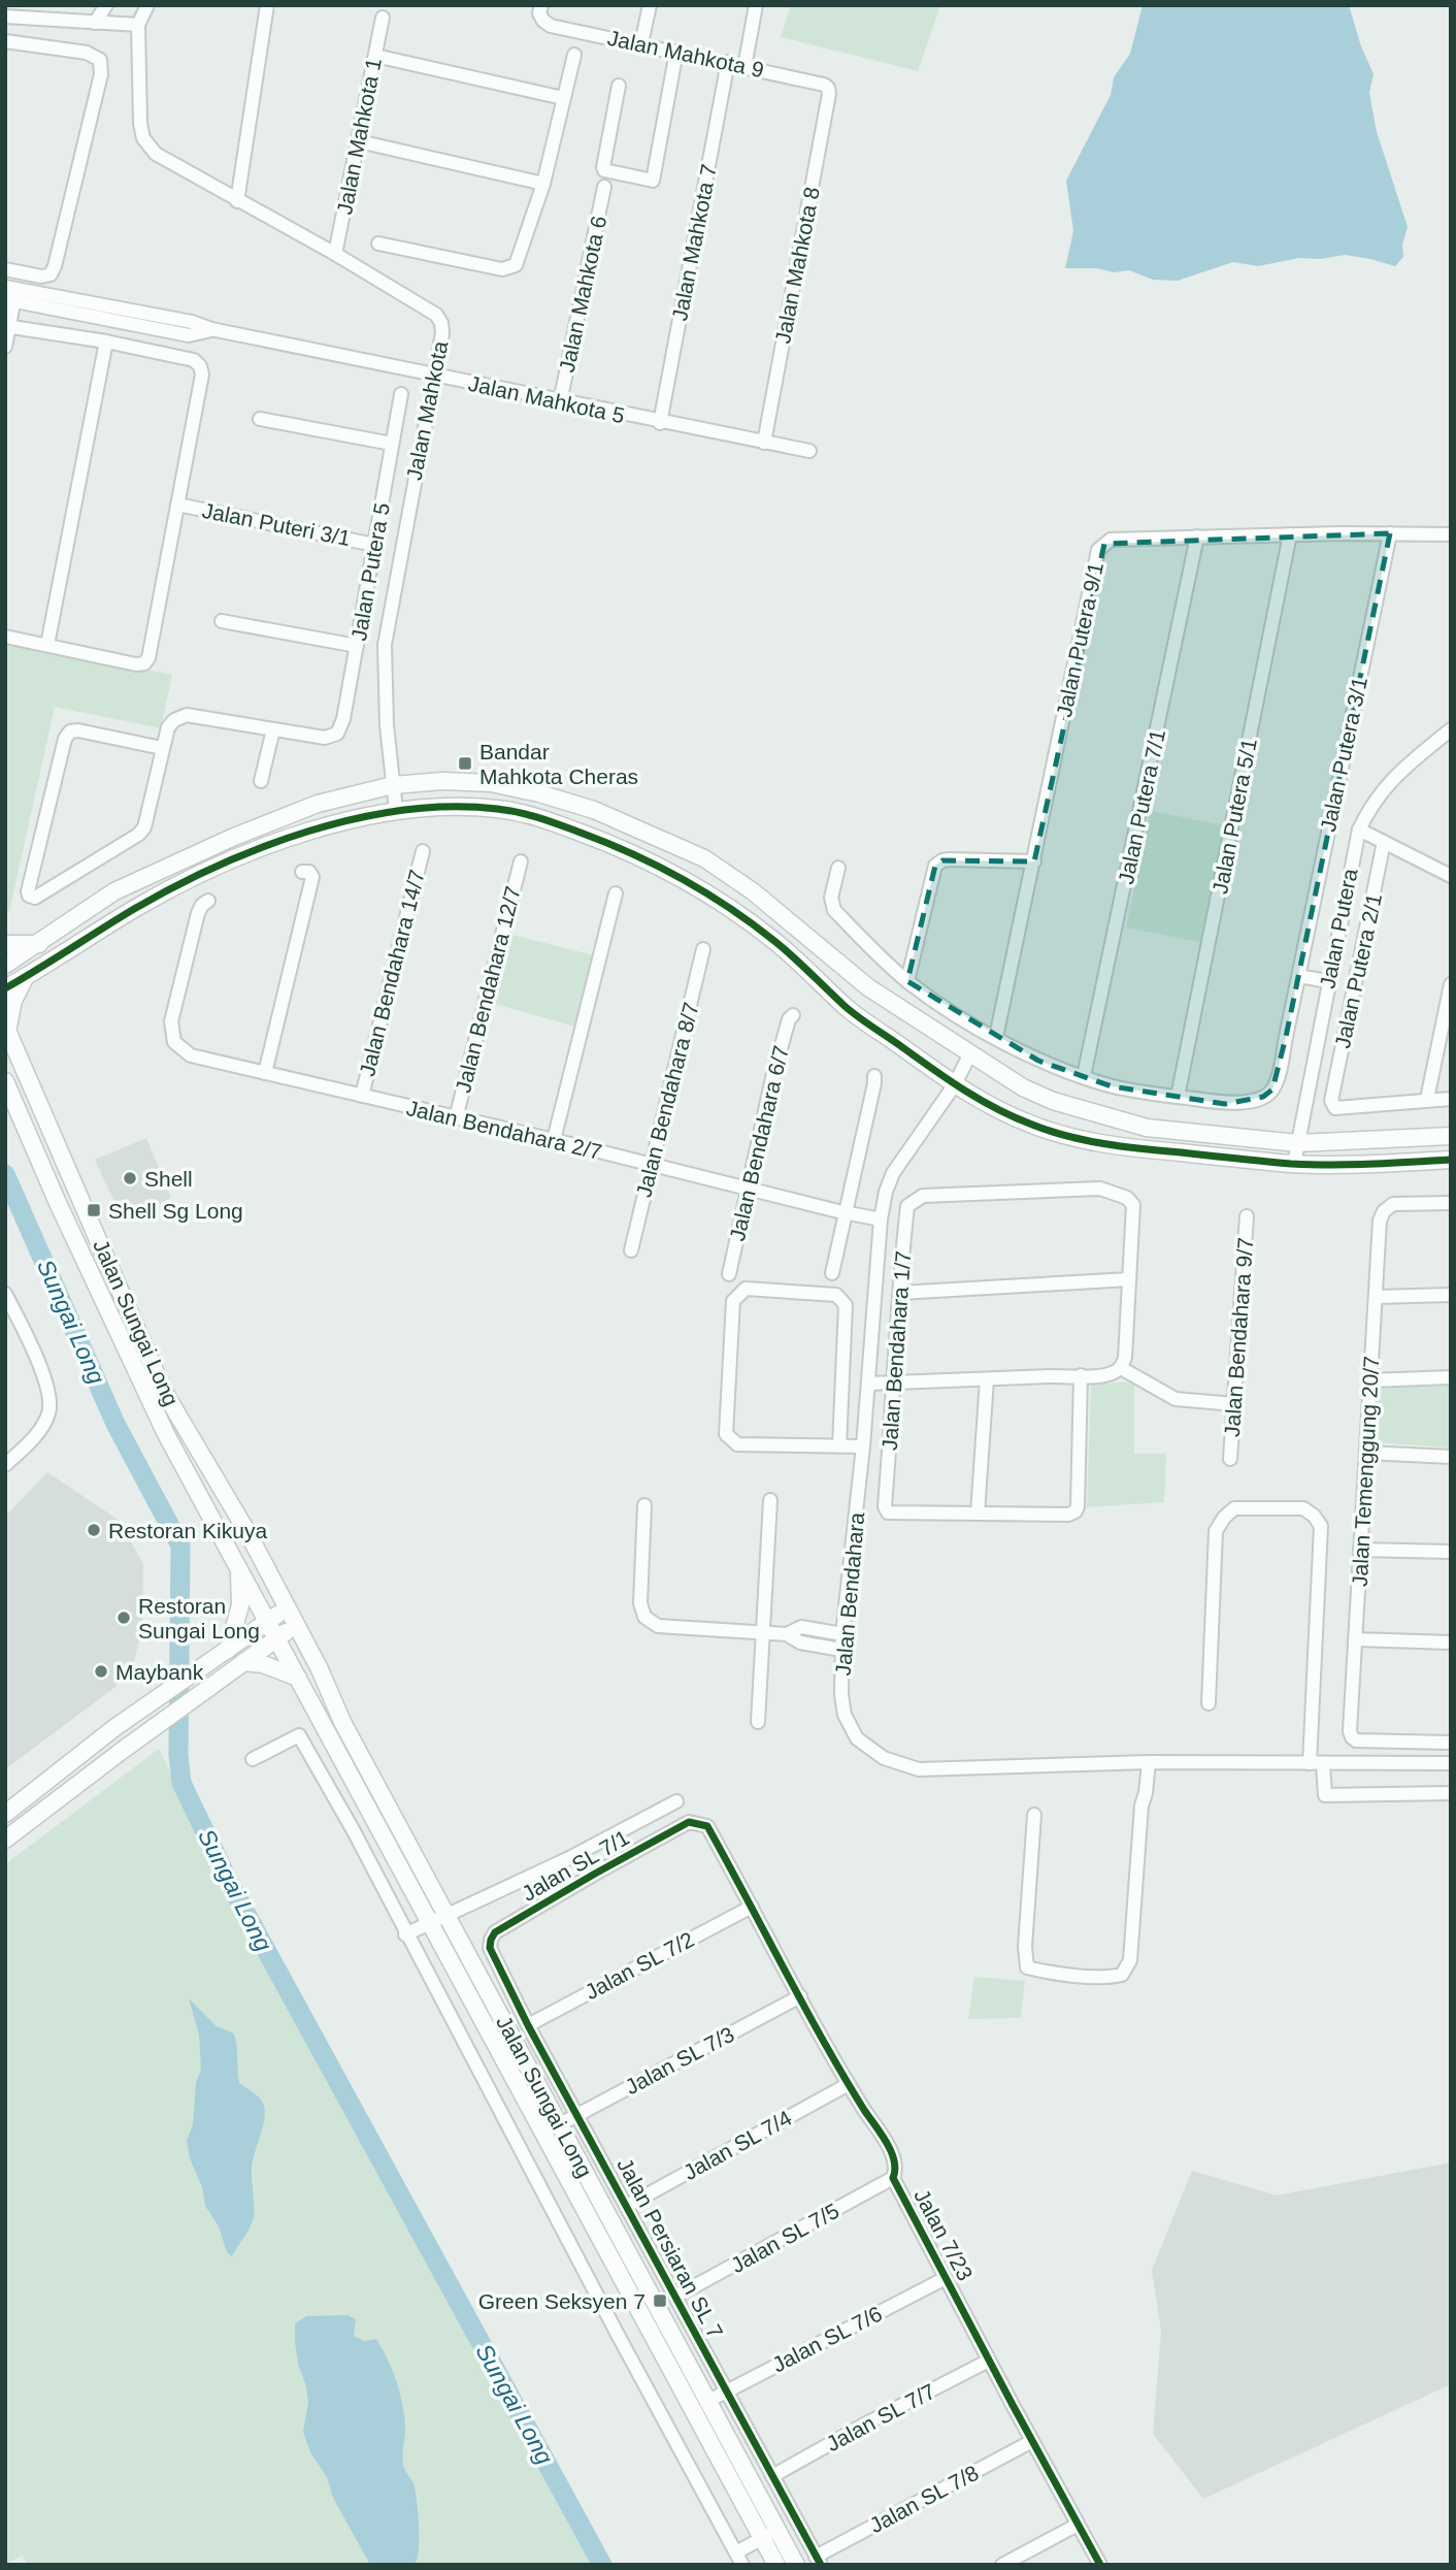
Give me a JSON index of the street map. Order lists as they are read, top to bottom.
{
  "streets": {
    "street": [
      "Jalan Mahkota 9",
      "Jalan Mahkota 1",
      "Jalan Mahkota 7",
      "Jalan Mahkota 8",
      "Jalan Mahkota 6",
      "Jalan Mahkota 5",
      "Jalan Mahkota",
      "Jalan Puteri 3/1",
      "Jalan Putera 5",
      "Jalan Putera 9/1",
      "Jalan Putera 3/1",
      "Jalan Putera 7/1",
      "Jalan Putera 5/1",
      "Jalan Putera",
      "Jalan Putera 2/1",
      "Jalan Bendahara 14/7",
      "Jalan Bendahara 12/7",
      "Jalan Bendahara 8/7",
      "Jalan Bendahara 2/7",
      "Jalan Bendahara 6/7",
      "Jalan Sungai Long",
      "Jalan Bendahara 9/7",
      "Jalan Bendahara 1/7",
      "Jalan Temenggung 20/7",
      "Jalan Bendahara",
      "Jalan SL 7/1",
      "Jalan SL 7/2",
      "Jalan SL 7/3",
      "Jalan SL 7/4",
      "Jalan 7/23",
      "Jalan SL 7/5",
      "Jalan Persiaran SL 7",
      "Jalan SL 7/6",
      "Jalan SL 7/7",
      "Jalan SL 7/8"
    ]
  },
  "crossings": [
    ["Jalan Mahkota 9", "Jalan Mahkota 7"],
    ["Jalan Mahkota 9", "Jalan Mahkota 8"],
    ["Jalan Mahkota 1", "Jalan Mahkota"],
    ["Jalan Mahkota 7", "Jalan Mahkota 5"],
    ["Jalan Mahkota 6", "Jalan Mahkota 5"],
    ["Jalan Mahkota 5", "Jalan Mahkota"],
    ["Jalan Mahkota", "Jalan Puteri 3/1"],
    ["Jalan Puteri 3/1", "Jalan Putera 5"],
    ["Jalan Putera 9/1", "Jalan Putera 3/1"],
    ["Jalan Putera 9/1", "Jalan Putera 7/1"],
    ["Jalan Putera 9/1", "Jalan Putera 5/1"],
    ["Jalan Putera 3/1", "Jalan Putera 7/1"],
    ["Jalan Putera 3/1", "Jalan Putera 5/1"],
    ["Jalan Bendahara 14/7", "Jalan Bendahara 2/7"],
    ["Jalan Bendahara 12/7", "Jalan Bendahara 2/7"],
    ["Jalan Bendahara 8/7", "Jalan Bendahara 2/7"],
    ["Jalan Bendahara 2/7", "Jalan Bendahara 6/7"],
    ["Jalan Bendahara 2/7", "Jalan Bendahara"],
    ["Jalan Sungai Long", "Jalan SL 7/3"],
    ["Jalan Sungai Long", "Jalan SL 7/6"],
    ["Jalan SL 7/1", "Jalan 7/23"],
    ["Jalan SL 7/1", "Jalan Persiaran SL 7"],
    ["Jalan SL 7/2", "Jalan 7/23"],
    ["Jalan SL 7/2", "Jalan Persiaran SL 7"],
    ["Jalan SL 7/3", "Jalan 7/23"],
    ["Jalan SL 7/3", "Jalan Persiaran SL 7"],
    ["Jalan SL 7/4", "Jalan 7/23"],
    ["Jalan SL 7/4", "Jalan Persiaran SL 7"],
    ["Jalan 7/23", "Jalan SL 7/5"],
    ["Jalan 7/23", "Jalan SL 7/6"],
    ["Jalan 7/23", "Jalan SL 7/7"],
    ["Jalan 7/23", "Jalan SL 7/8"],
    ["Jalan SL 7/5", "Jalan Persiaran SL 7"],
    ["Jalan Persiaran SL 7", "Jalan SL 7/6"],
    ["Jalan Persiaran SL 7", "Jalan SL 7/7"],
    ["Jalan Persiaran SL 7", "Jalan SL 7/8"]
  ],
  "water": ["Sungai Long"],
  "places": {
    "transit": ["Bandar Mahkota Cheras", "Shell Sg Long", "Green Seksyen 7"],
    "other": [
      "Shell",
      "Restoran Kikuya",
      "Restoran Sungai Long",
      "Maybank"
    ]
  }
}
